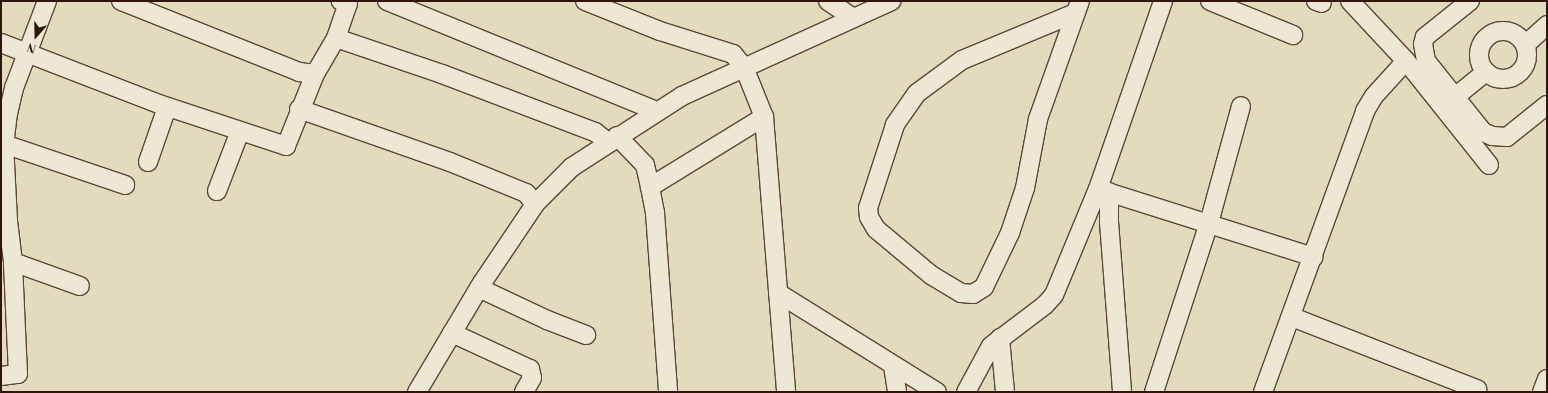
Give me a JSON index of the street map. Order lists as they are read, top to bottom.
{
  "north": "bottom"
}
